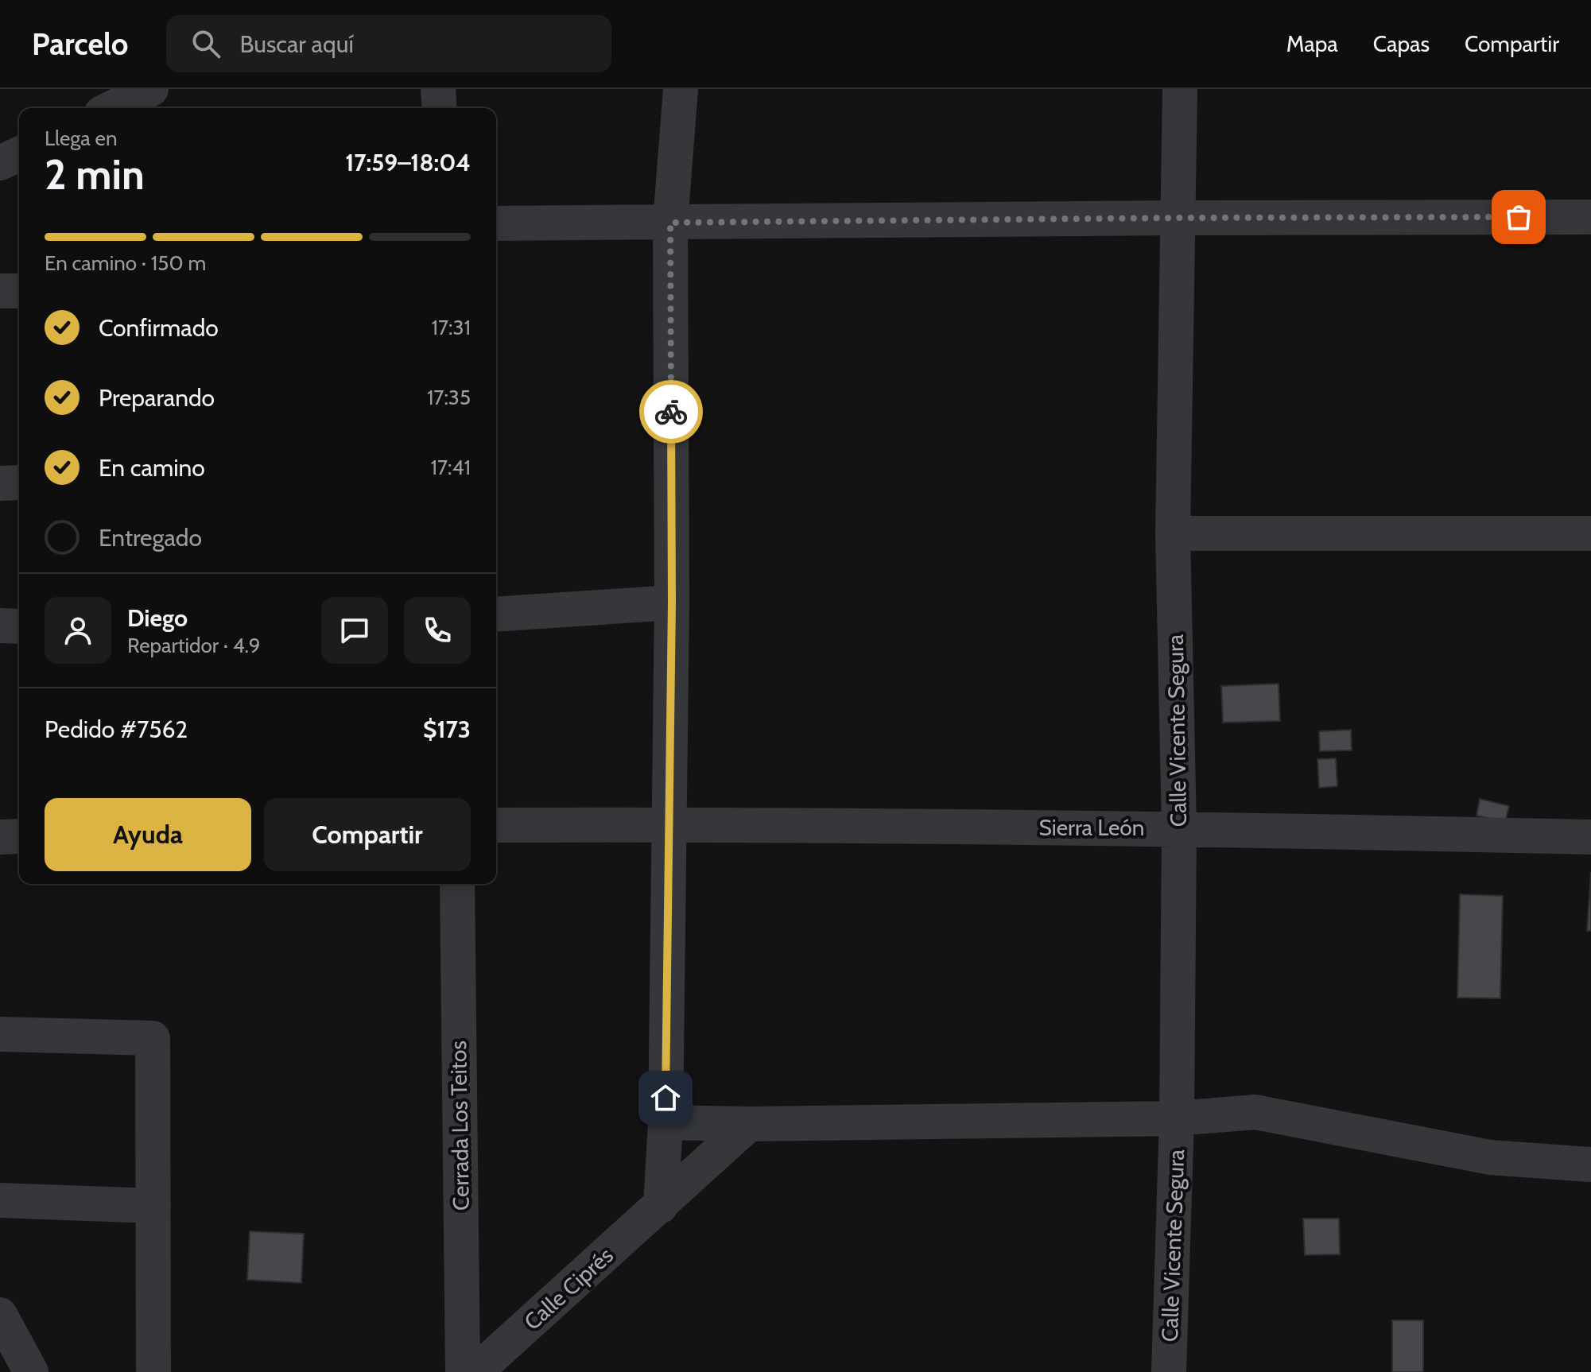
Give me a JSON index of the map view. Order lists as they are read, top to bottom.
{
  "streets": {
    "street": [
      "Calle Vicente Segura",
      "Sierra León",
      "Cerrada Los Teitos",
      "Calle Ciprés"
    ]
  },
  "crossings": [
    ["Calle Vicente Segura", "Sierra León"]
  ],
  "page": {
    "header": "Parcelo",
    "search": "Buscar aquí",
    "nav": ["Mapa", "Capas", "Compartir"],
    "heading": ["2 min", "Llega en", "17:59–18:04"],
    "panel": [
      "Diego",
      "Repartidor · 4.9",
      "Pedido #7562",
      "$173"
    ],
    "bar": "En camino · 150 m",
    "list": [
      ["Confirmado", "17:31"],
      ["Preparando", "17:35"],
      ["En camino", "17:41"],
      "Entregado"
    ],
    "buttons": ["Ayuda", "Compartir"]
  }
}
